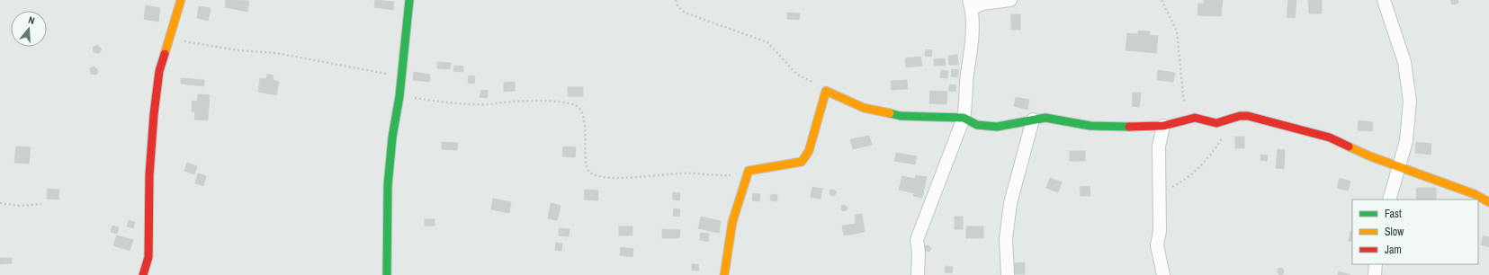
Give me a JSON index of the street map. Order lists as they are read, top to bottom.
{
  "legend": ["Fast", "Slow", "Jam"],
  "north": "top"
}
